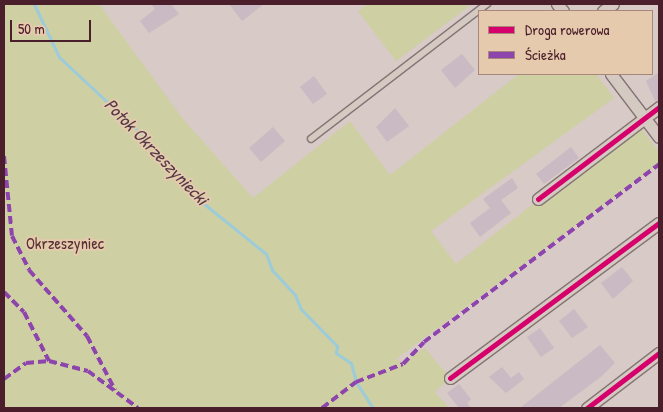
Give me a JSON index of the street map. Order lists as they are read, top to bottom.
{
  "water": ["Potok Okrzeszyniecki"],
  "parks": ["Okrzeszyniec"],
  "legend": ["Droga rowerowa", "Ścieżka"],
  "scale_bar": "50 m"
}
